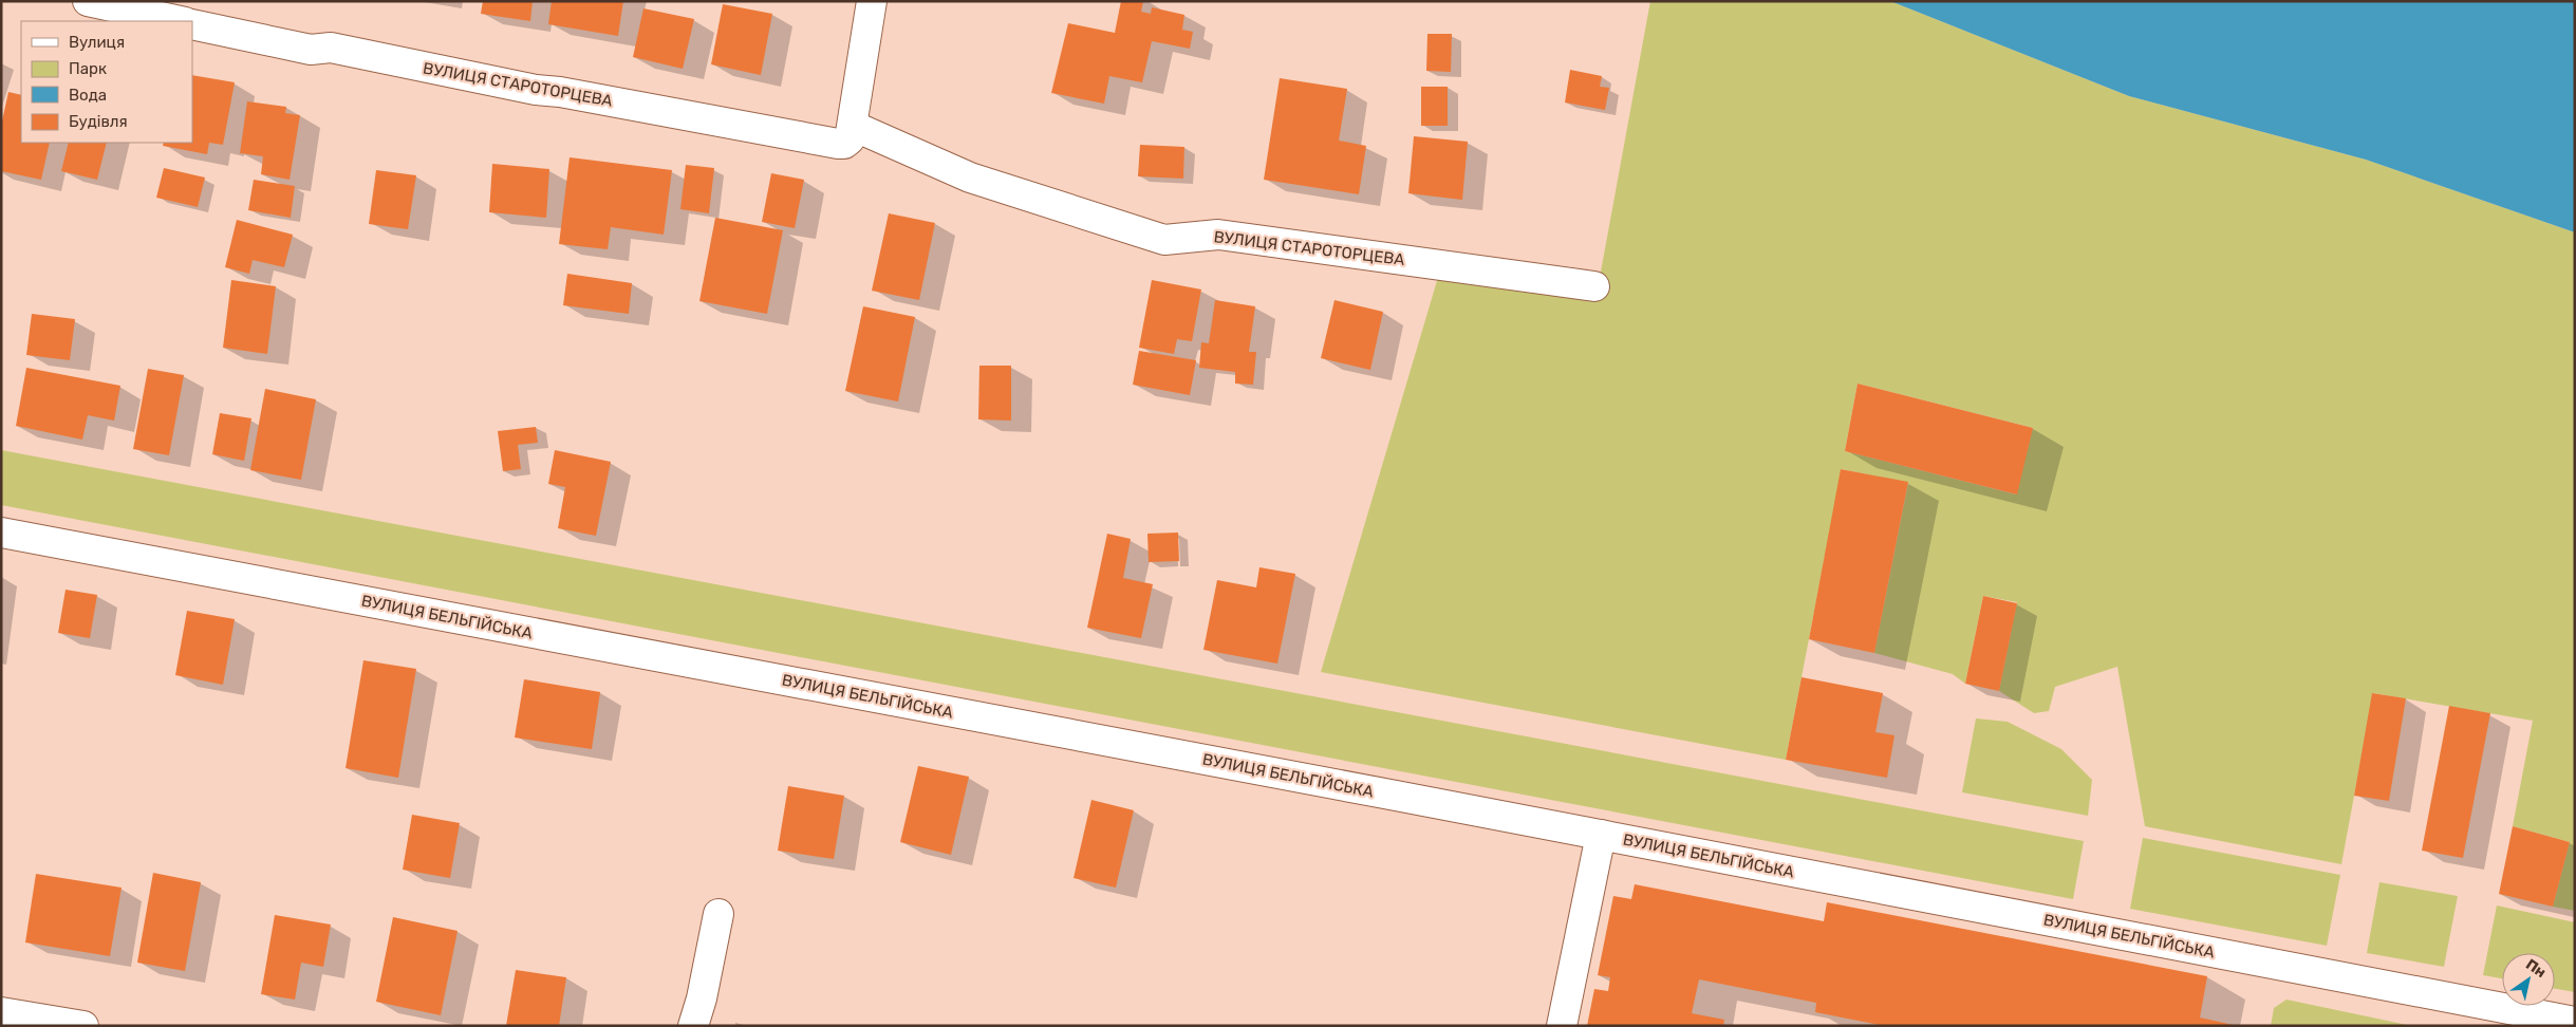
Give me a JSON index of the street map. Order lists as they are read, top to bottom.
{
  "streets": {
    "street": ["ВУЛИЦЯ СТАРОТОРЦЕВА", "ВУЛИЦЯ БЕЛЬГІЙСЬКА"]
  },
  "legend": [
    "Вулиця",
    "Парк",
    "Вода",
    "Будівля"
  ],
  "north": "top right"
}
